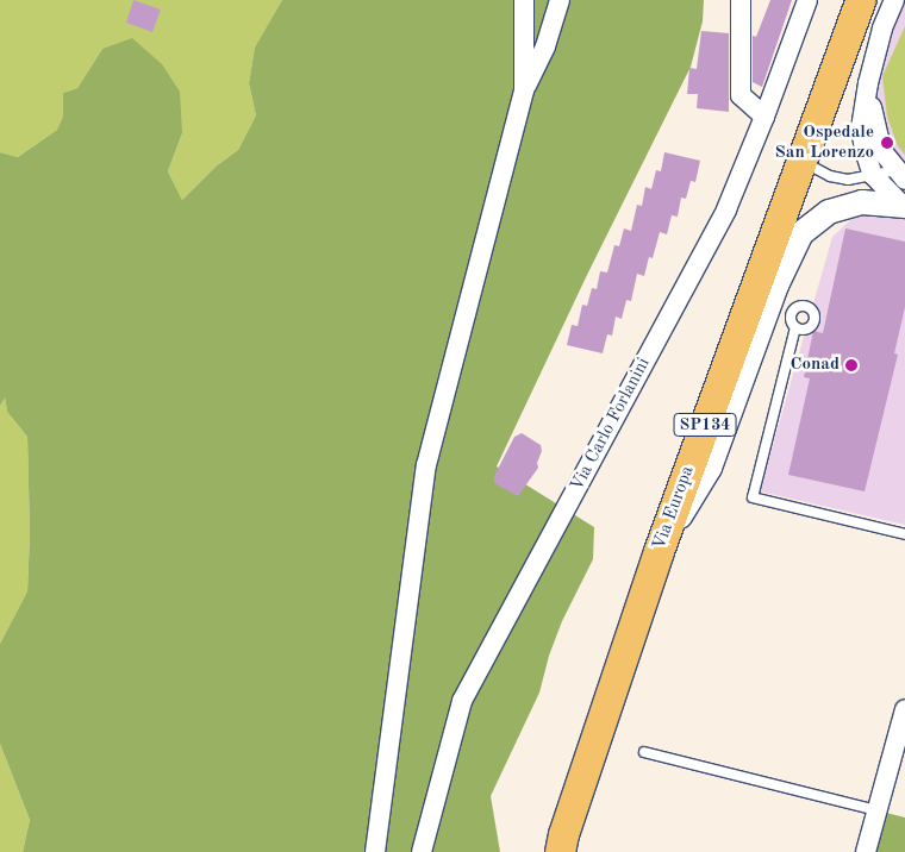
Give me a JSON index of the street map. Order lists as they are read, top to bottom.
{
  "streets": {
    "main road": ["SP134", "Via Europa"],
    "street": ["Via Carlo Forlanini"]
  },
  "places": ["Ospedale San Lorenzo", "Conad"]
}
